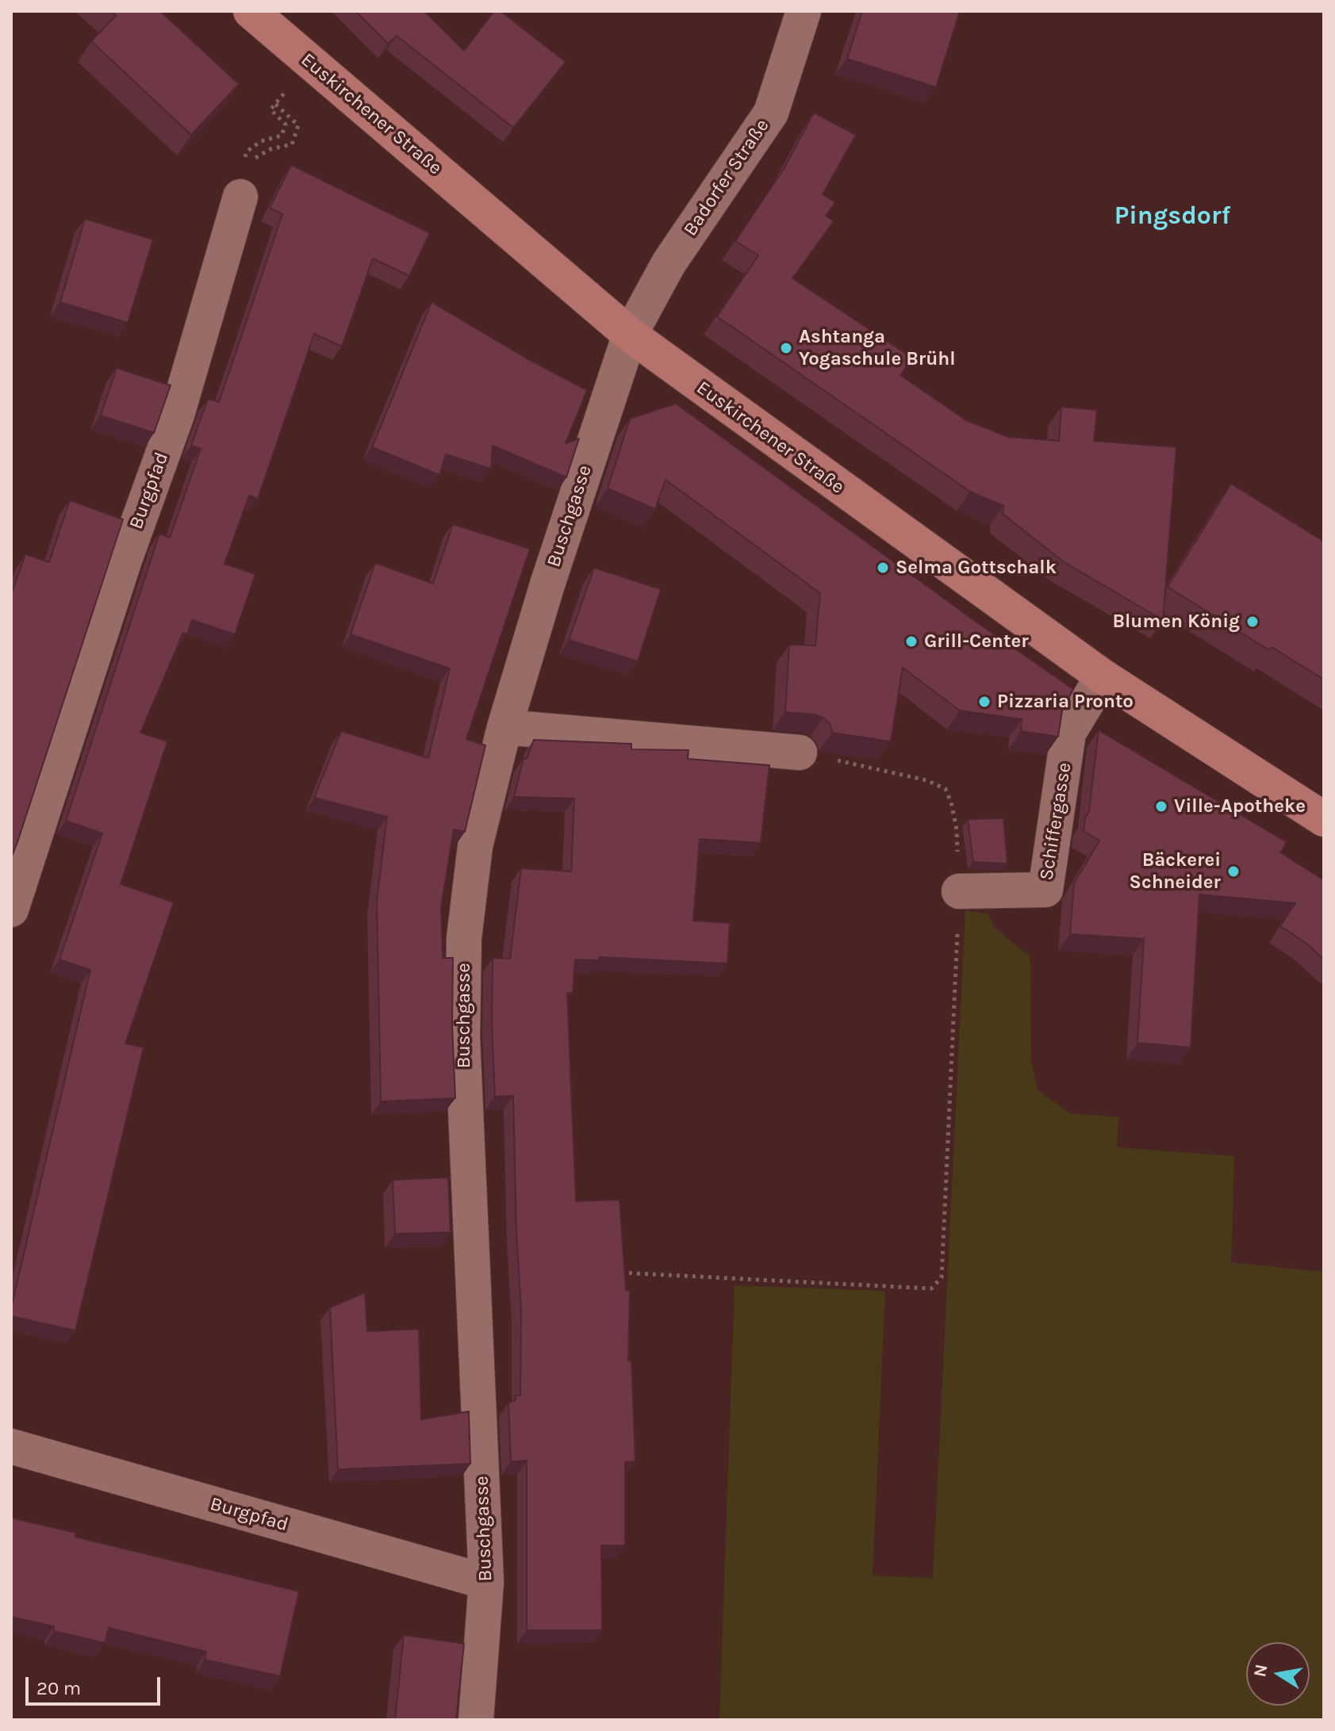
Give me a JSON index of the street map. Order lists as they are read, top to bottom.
{
  "streets": {
    "main road": ["Euskirchener Straße"],
    "street": [
      "Badorfer Straße",
      "Burgpfad",
      "Buschgasse",
      "Schiffergasse"
    ]
  },
  "crossings": [
    ["Euskirchener Straße", "Badorfer Straße"],
    ["Euskirchener Straße", "Buschgasse"],
    ["Euskirchener Straße", "Schiffergasse"],
    ["Badorfer Straße", "Buschgasse"],
    ["Burgpfad", "Buschgasse"]
  ],
  "districts": ["Pingsdorf"],
  "places": [
    "Ashtanga Yogaschule Brühl",
    "Selma Gottschalk",
    "Blumen König",
    "Grill-Center",
    "Pizzaria Pronto",
    "Ville-Apotheke",
    "Bäckerei Schneider"
  ],
  "scale_bar": "20 m",
  "north": "left"
}
